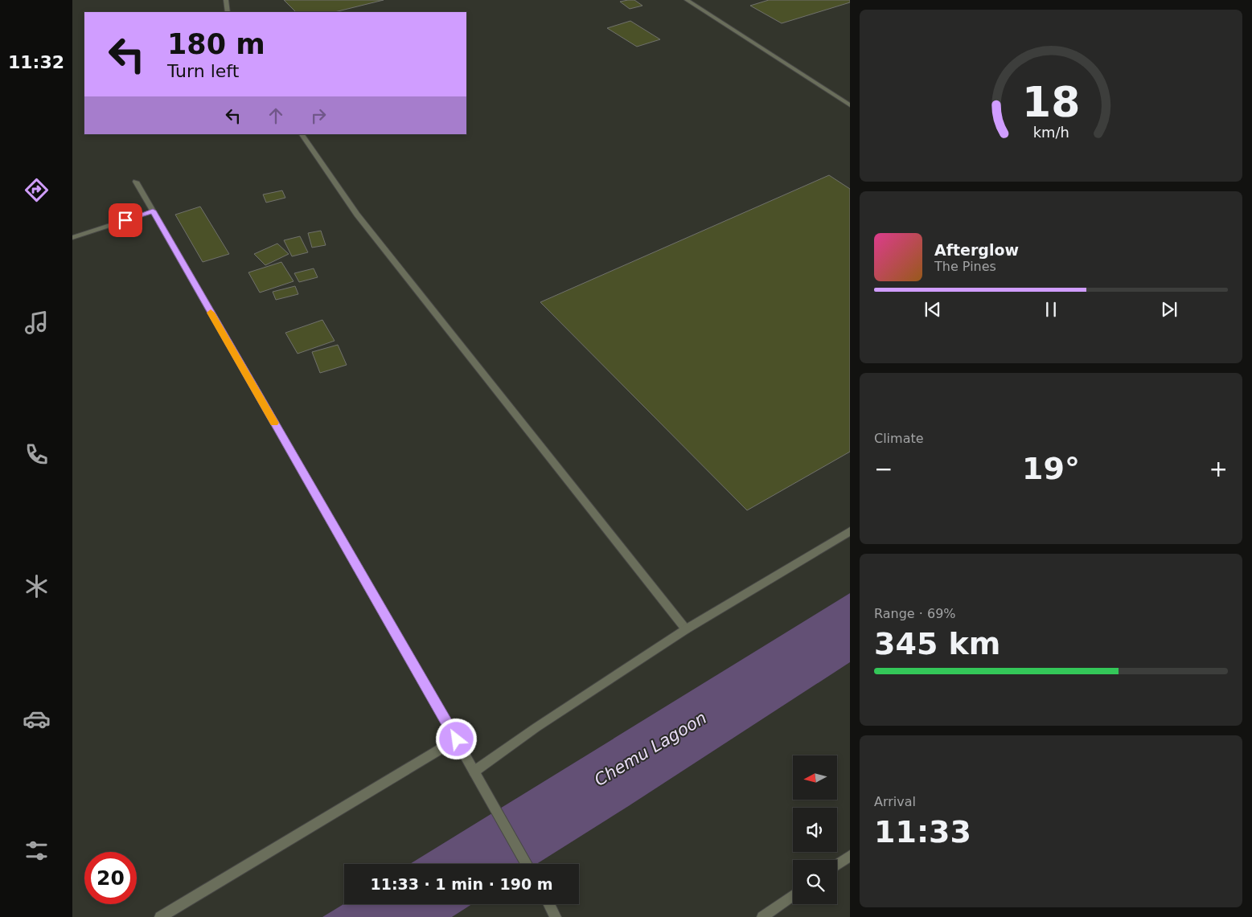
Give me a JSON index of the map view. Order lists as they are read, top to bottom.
{
  "water": ["Chemu Lagoon"],
  "north": "left",
  "page": {
    "tabs": "11:32",
    "turn": ["180 m", "Turn left"],
    "song": ["Afterglow", "The Pines"],
    "tile": [
      "Climate",
      ["Range · 69%", "345 km"],
      ["Arrival", "11:33"]
    ],
    "heat": ["−", "19°", "+"],
    "limit": "20",
    "trip": "11:33 · 1 min · 190 m",
    "gauge": ["18", "km/h"]
  }
}
